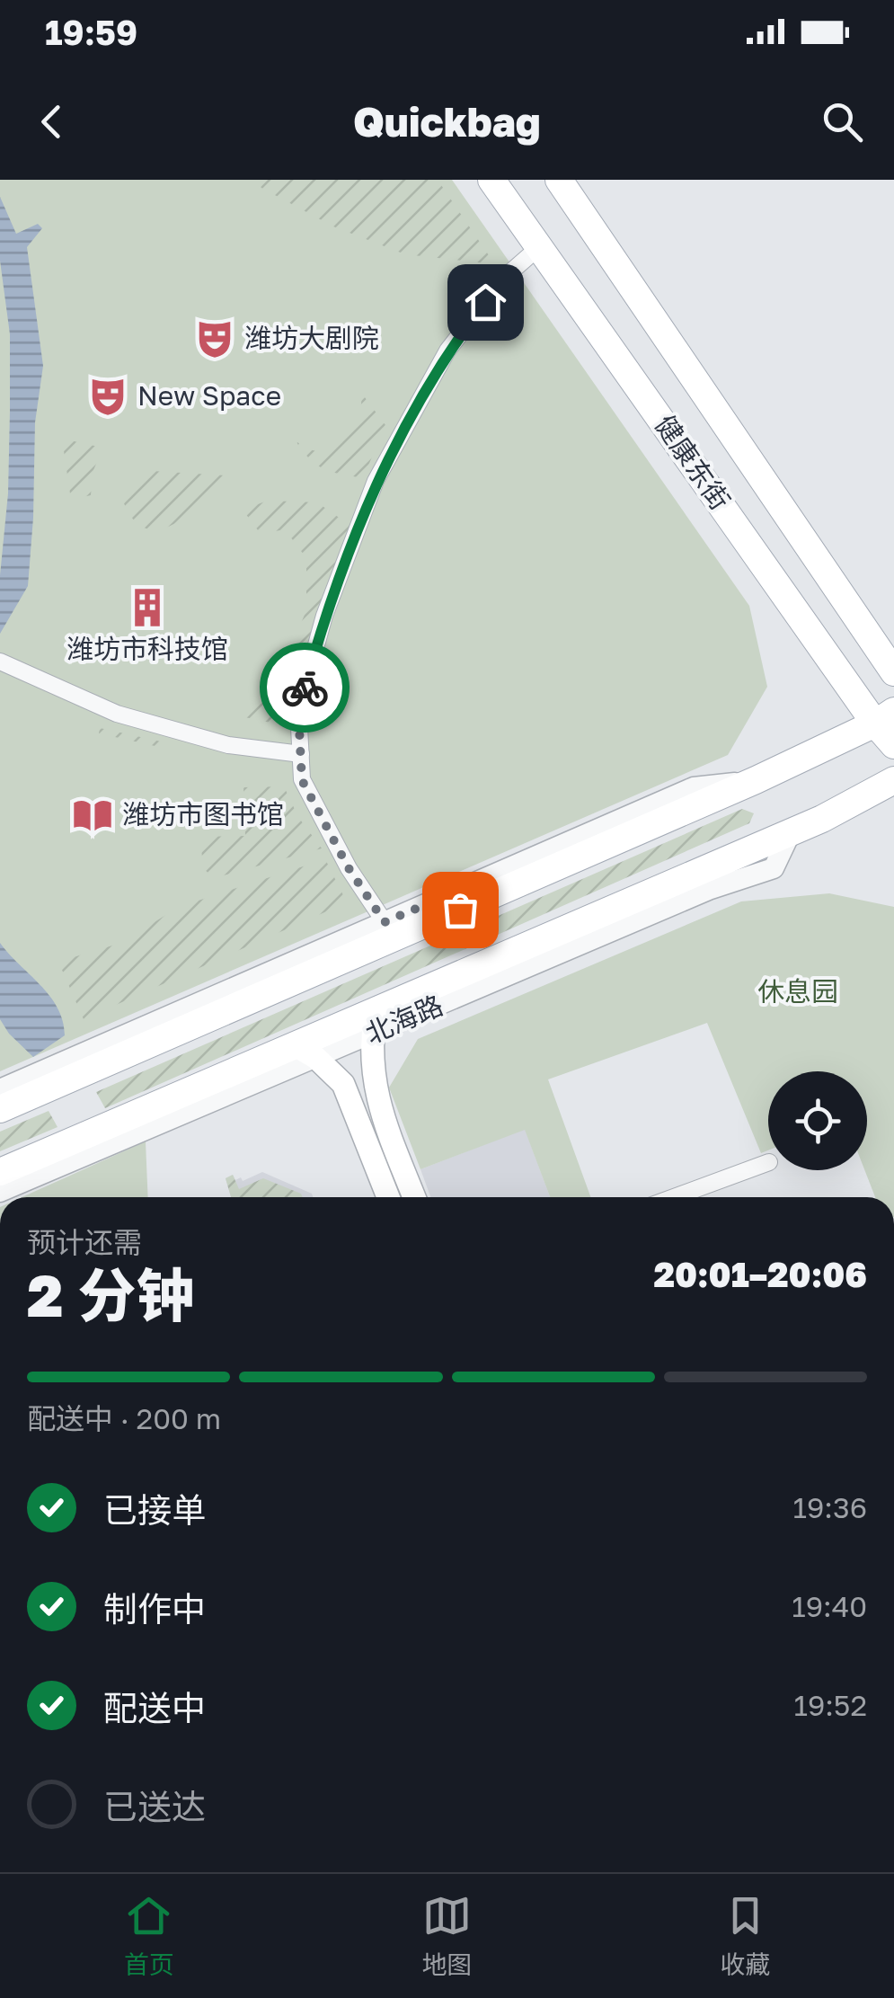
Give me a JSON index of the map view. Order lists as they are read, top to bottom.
{
  "streets": {
    "main road": ["健康东街", "北海路"]
  },
  "parks": ["休息园"],
  "places": {
    "theatre": ["潍坊大剧院", "New Space"],
    "building": ["潍坊市科技馆"],
    "library": ["潍坊市图书馆"]
  },
  "page": {
    "status": "19:59",
    "header": "Quickbag",
    "heading": ["2 分钟", "预计还需", "20:01–20:06"],
    "bar": "配送中 · 200 m",
    "list": [
      ["已接单", "19:36"],
      ["制作中", "19:40"],
      ["配送中", "19:52"],
      "已送达"
    ],
    "tabs": ["首页", "地图", "收藏"]
  }
}
